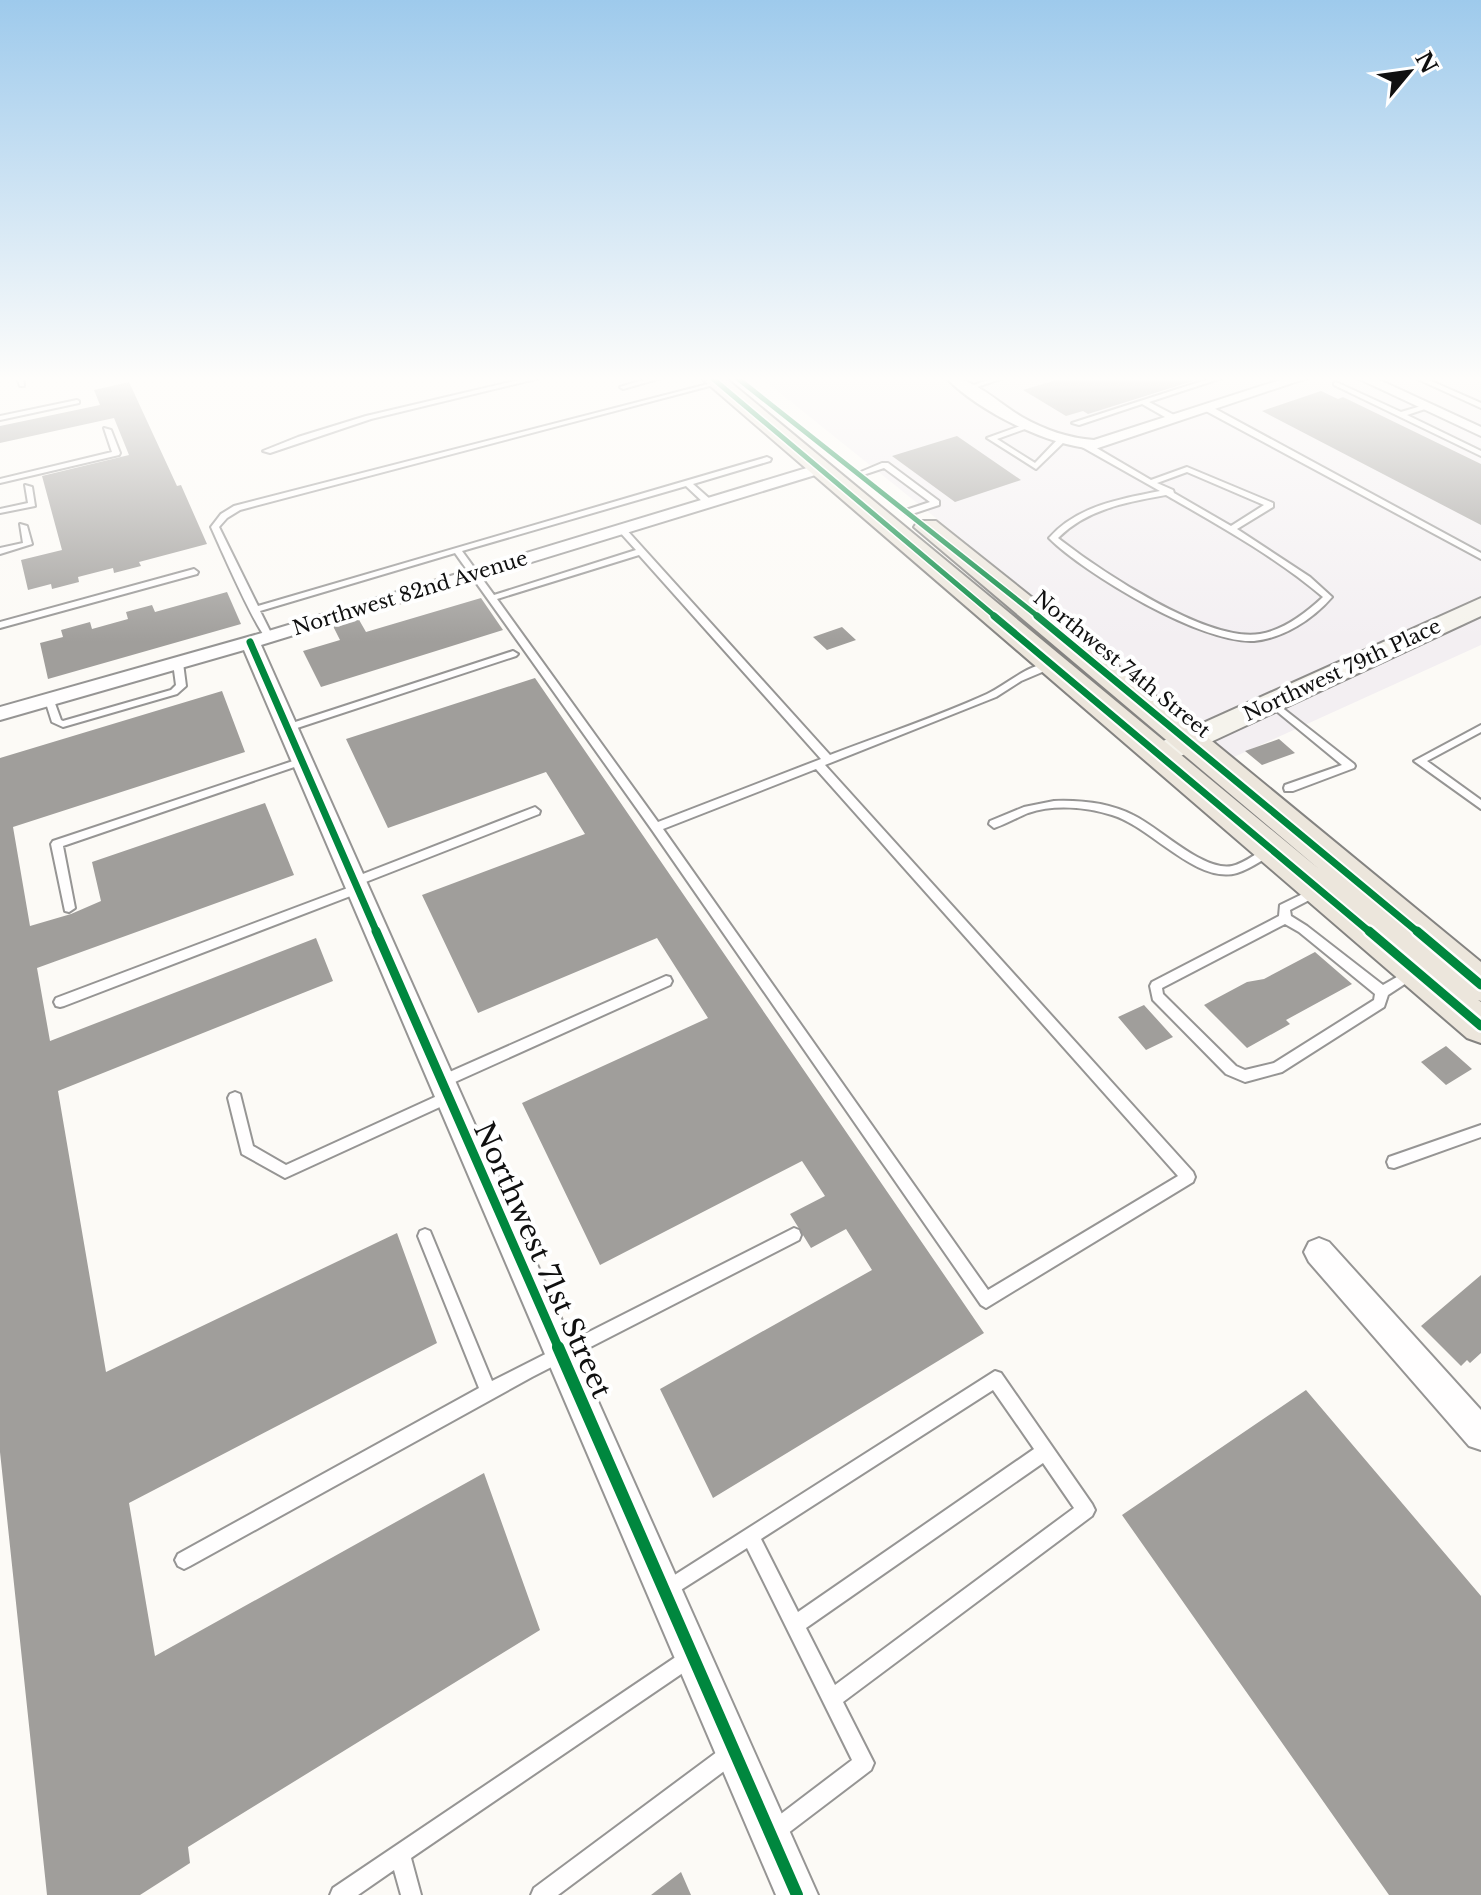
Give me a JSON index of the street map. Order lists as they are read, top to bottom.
{
  "streets": {
    "main road": ["Northwest 74th Street", "Northwest 79th Place"],
    "street": ["Northwest 82nd Avenue", "Northwest 71st Street"]
  },
  "crossings": [
    ["Northwest 82nd Avenue", "Northwest 74th Street"],
    ["Northwest 82nd Avenue", "Northwest 71st Street"],
    ["Northwest 74th Street", "Northwest 79th Place"]
  ],
  "north": "top right"
}
